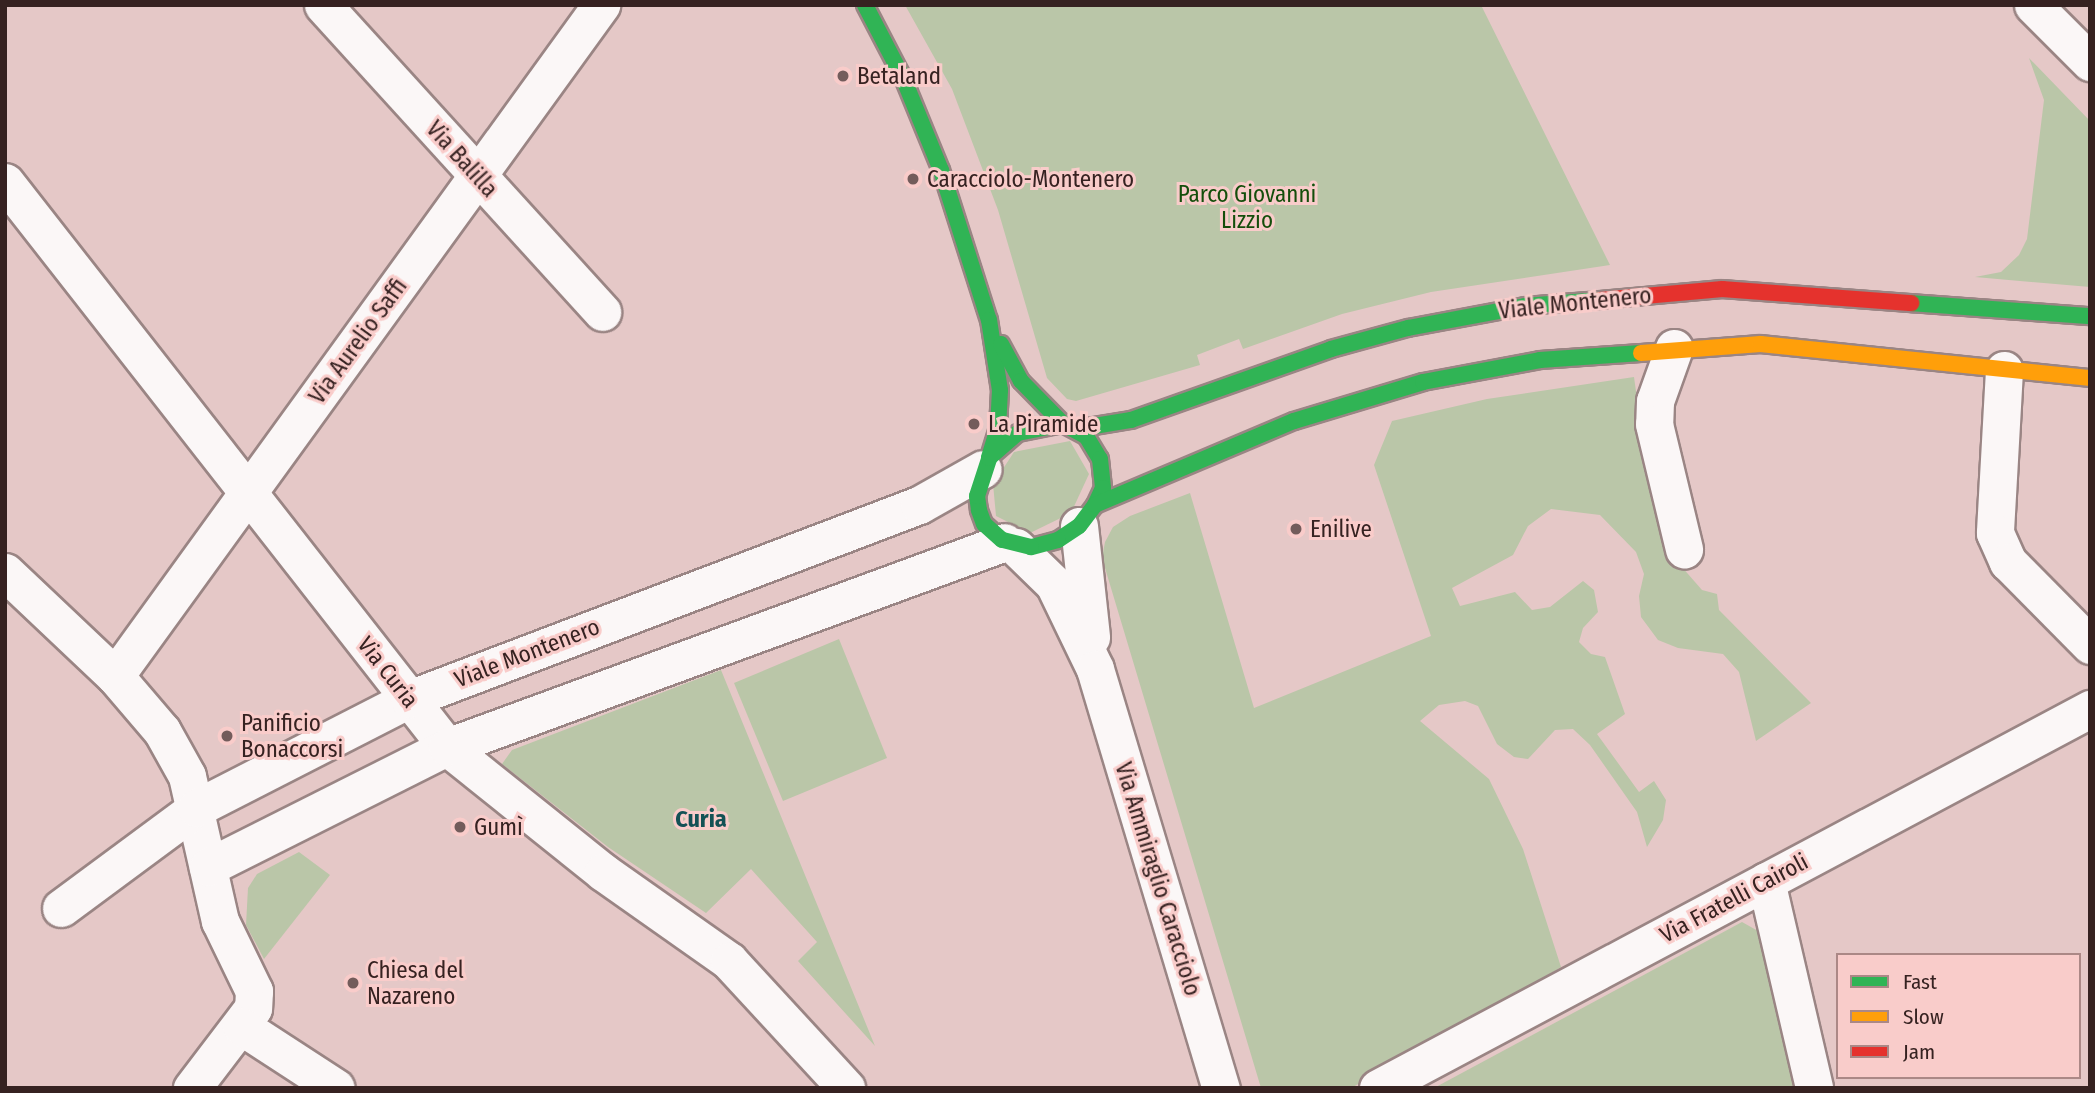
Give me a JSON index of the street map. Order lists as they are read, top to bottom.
{
  "streets": {
    "main road": ["Viale Montenero"],
    "street": [
      "Via Balilla",
      "Via Aurelio Saffi",
      "Via Curia",
      "Via Ammiraglio Caracciolo",
      "Via Fratelli Cairoli"
    ]
  },
  "crossings": [
    ["Via Balilla", "Via Aurelio Saffi"],
    ["Viale Montenero", "Via Curia"],
    ["Via Aurelio Saffi", "Via Curia"]
  ],
  "districts": ["Curia"],
  "parks": ["Parco Giovanni Lizzio"],
  "places": [
    "Betaland",
    "Caracciolo-Montenero",
    "La Piramide",
    "Enilive",
    "Panificio Bonaccorsi",
    "Gumì",
    "Chiesa del Nazareno"
  ],
  "legend": ["Fast", "Slow", "Jam"]
}
